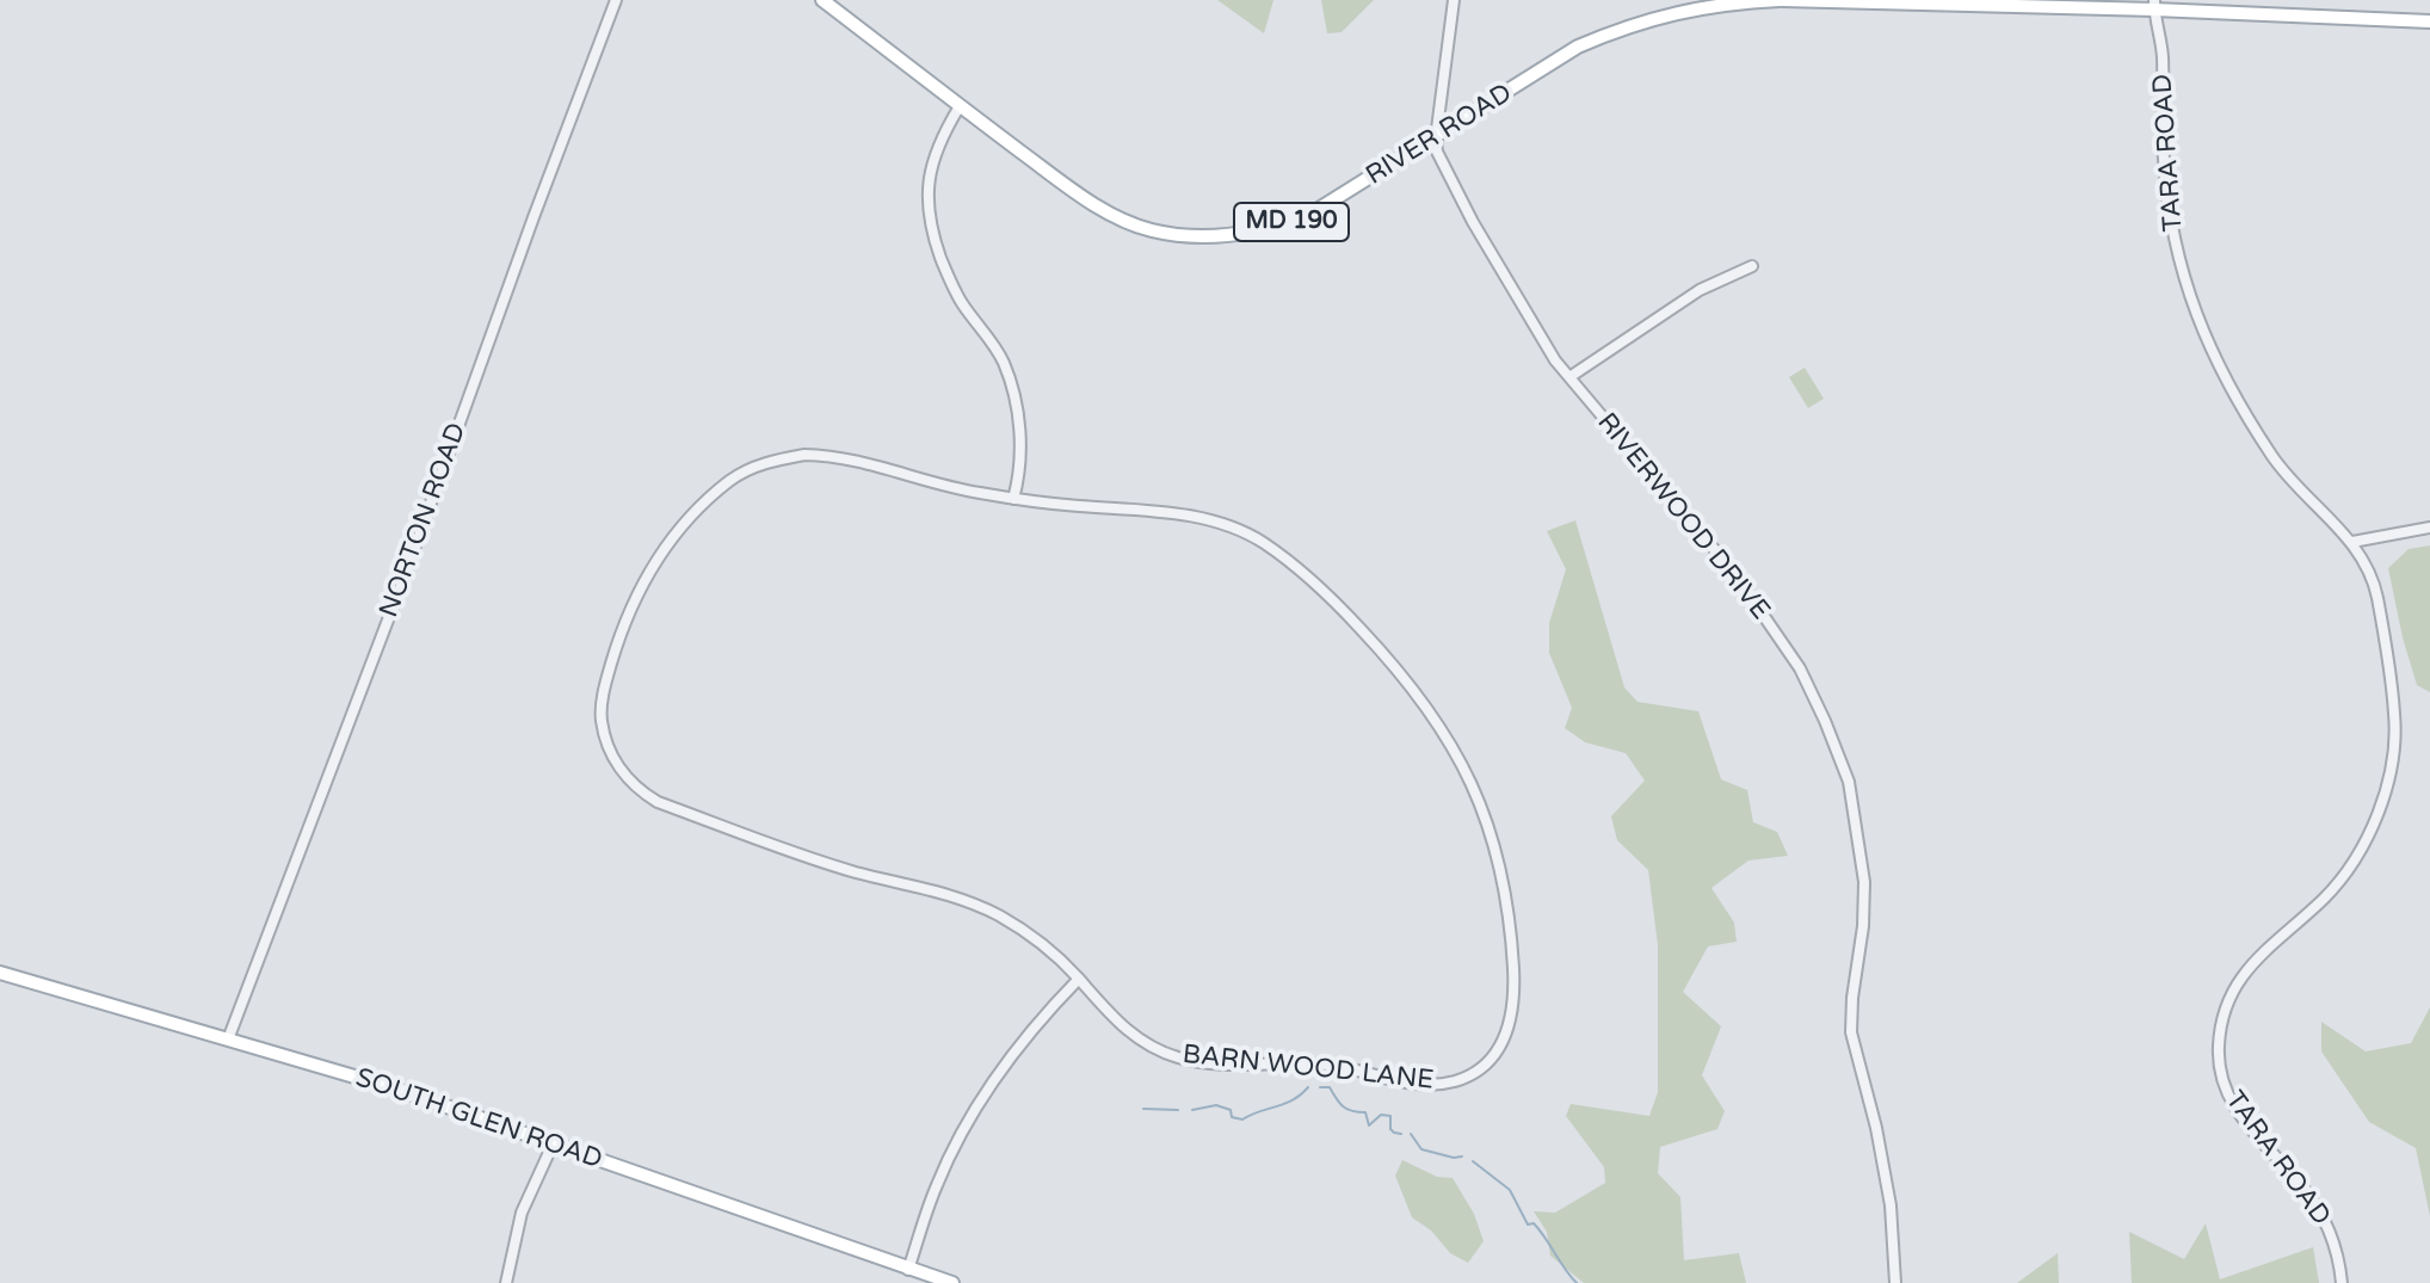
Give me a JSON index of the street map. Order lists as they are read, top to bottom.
{
  "streets": {
    "main road": ["RIVER ROAD", "MD 190", "SOUTH GLEN ROAD"],
    "street": [
      "TARA ROAD",
      "RIVERWOOD DRIVE",
      "NORTON ROAD",
      "BARN WOOD LANE"
    ]
  },
  "crossings": [
    ["RIVER ROAD", "TARA ROAD"],
    ["RIVER ROAD", "RIVERWOOD DRIVE"],
    ["NORTON ROAD", "SOUTH GLEN ROAD"]
  ]
}
